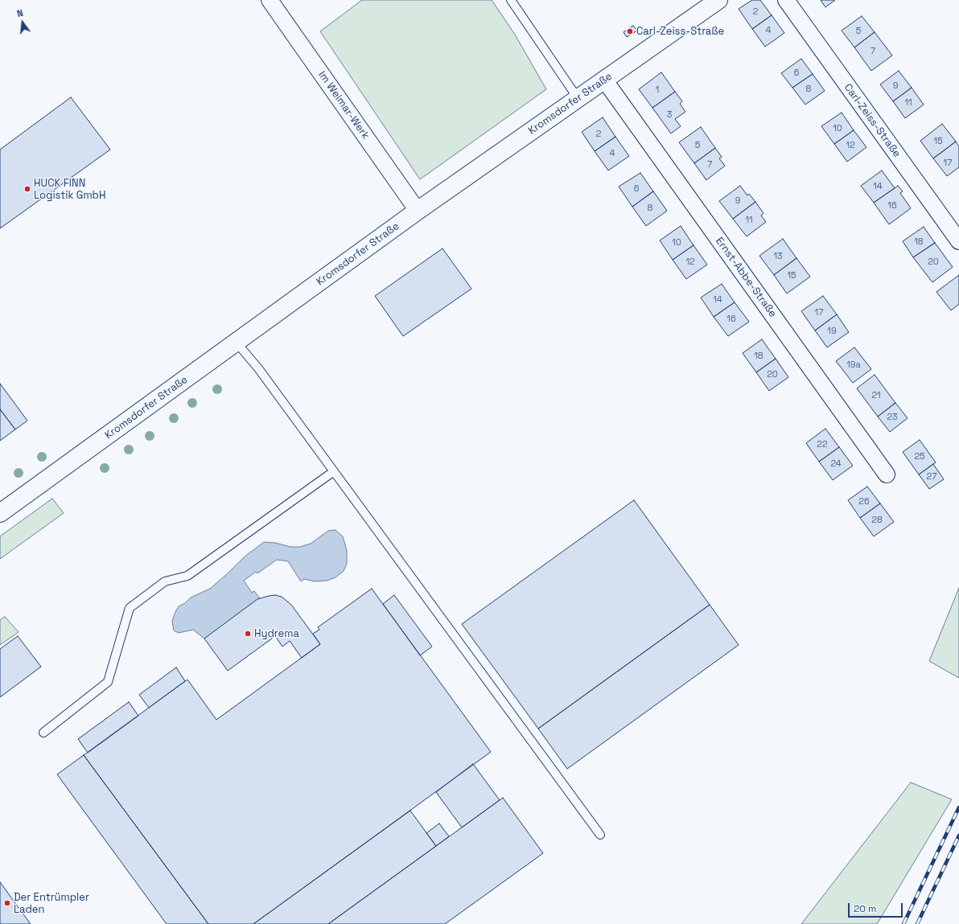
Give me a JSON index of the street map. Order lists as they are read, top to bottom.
{
  "streets": {
    "street": [
      "Kromsdorfer Straße",
      "Im Weimar-Werk",
      "Carl-Zeiss-Straße",
      "Ernst-Abbe-Straße"
    ]
  },
  "crossings": [
    ["Kromsdorfer Straße", "Im Weimar-Werk"],
    ["Kromsdorfer Straße", "Ernst-Abbe-Straße"]
  ],
  "places": [
    "Carl-Zeiss-Straße",
    "HUCK FINN Logistik GmbH",
    "Hydrema",
    "Der Entrümpler Laden"
  ],
  "house_numbers": [
    "2",
    "4",
    "5",
    "7",
    "6",
    "9",
    "8",
    "1",
    "11",
    "3",
    "10",
    "2",
    "15",
    "5",
    "12",
    "4",
    "17",
    "7",
    "14",
    "6",
    "9",
    "16",
    "8",
    "11",
    "18",
    "10",
    "13",
    "12",
    "20",
    "15",
    "14",
    "17",
    "16",
    "19",
    "18",
    "19a",
    "20",
    "21",
    "23",
    "22",
    "25",
    "24",
    "27",
    "26",
    "28"
  ],
  "scale_bar": "20 m",
  "north": "top"
}
